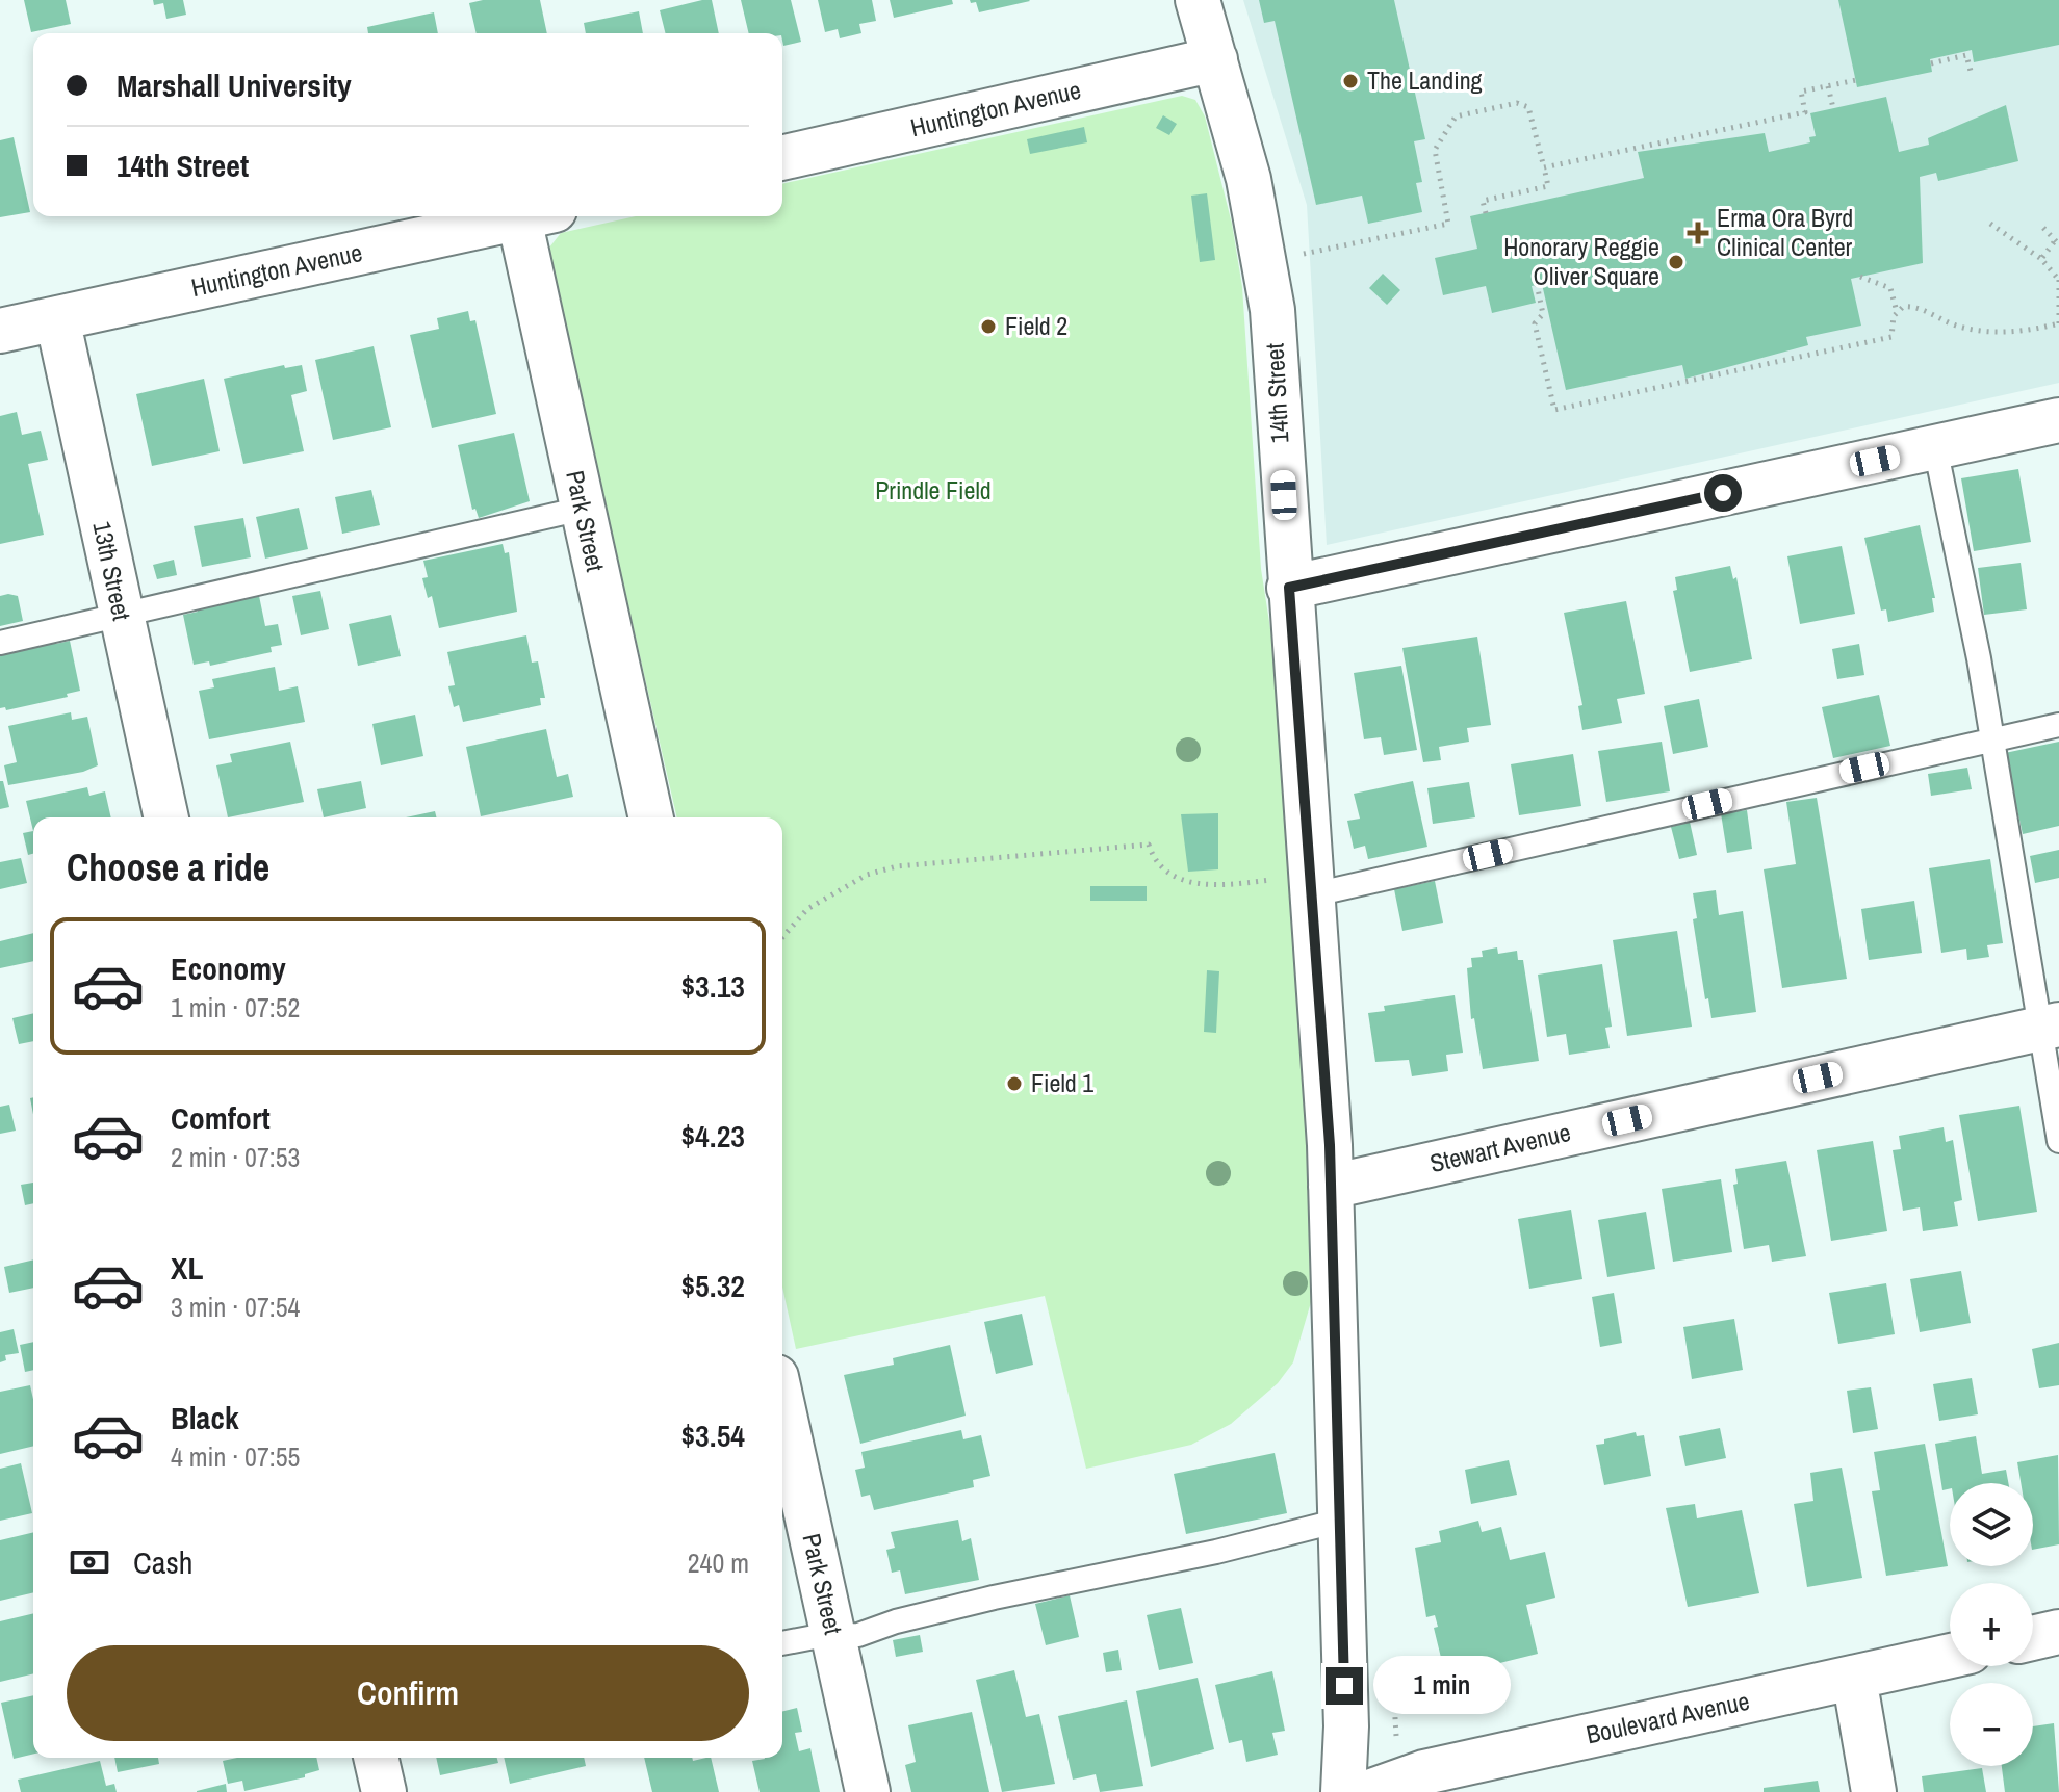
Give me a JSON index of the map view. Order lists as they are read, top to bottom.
{
  "streets": {
    "street": [
      "Huntington Avenue",
      "14th Street",
      "Park Street",
      "13th Street",
      "Stewart Avenue",
      "Boulevard Avenue"
    ]
  },
  "crossings": [
    ["Huntington Avenue", "14th Street"],
    ["Huntington Avenue", "13th Street"],
    ["14th Street", "Stewart Avenue"]
  ],
  "parks": ["Prindle Field"],
  "places": {
    "other": [
      "The Landing",
      "Honorary Reggie Oliver Square",
      "Field 2",
      "Field 1"
    ],
    "health": ["Erma Ora Byrd Clinical Center"]
  },
  "page": {
    "banner": ["Marshall University", "14th Street"],
    "heading": "Choose a ride",
    "list": [
      {
        "name": "Economy",
        "note": "1 min · 07:52",
        "value": "$3.13"
      },
      {
        "name": "Comfort",
        "note": "2 min · 07:53",
        "value": "$4.23"
      },
      {
        "name": "XL",
        "note": "3 min · 07:54",
        "value": "$5.32"
      },
      {
        "name": "Black",
        "note": "4 min · 07:55",
        "value": "$3.54"
      }
    ],
    "map_buttons": ["+", "−"],
    "pay": ["Cash", "240 m"],
    "buttons": "Confirm",
    "bubble": "1 min"
  }
}
